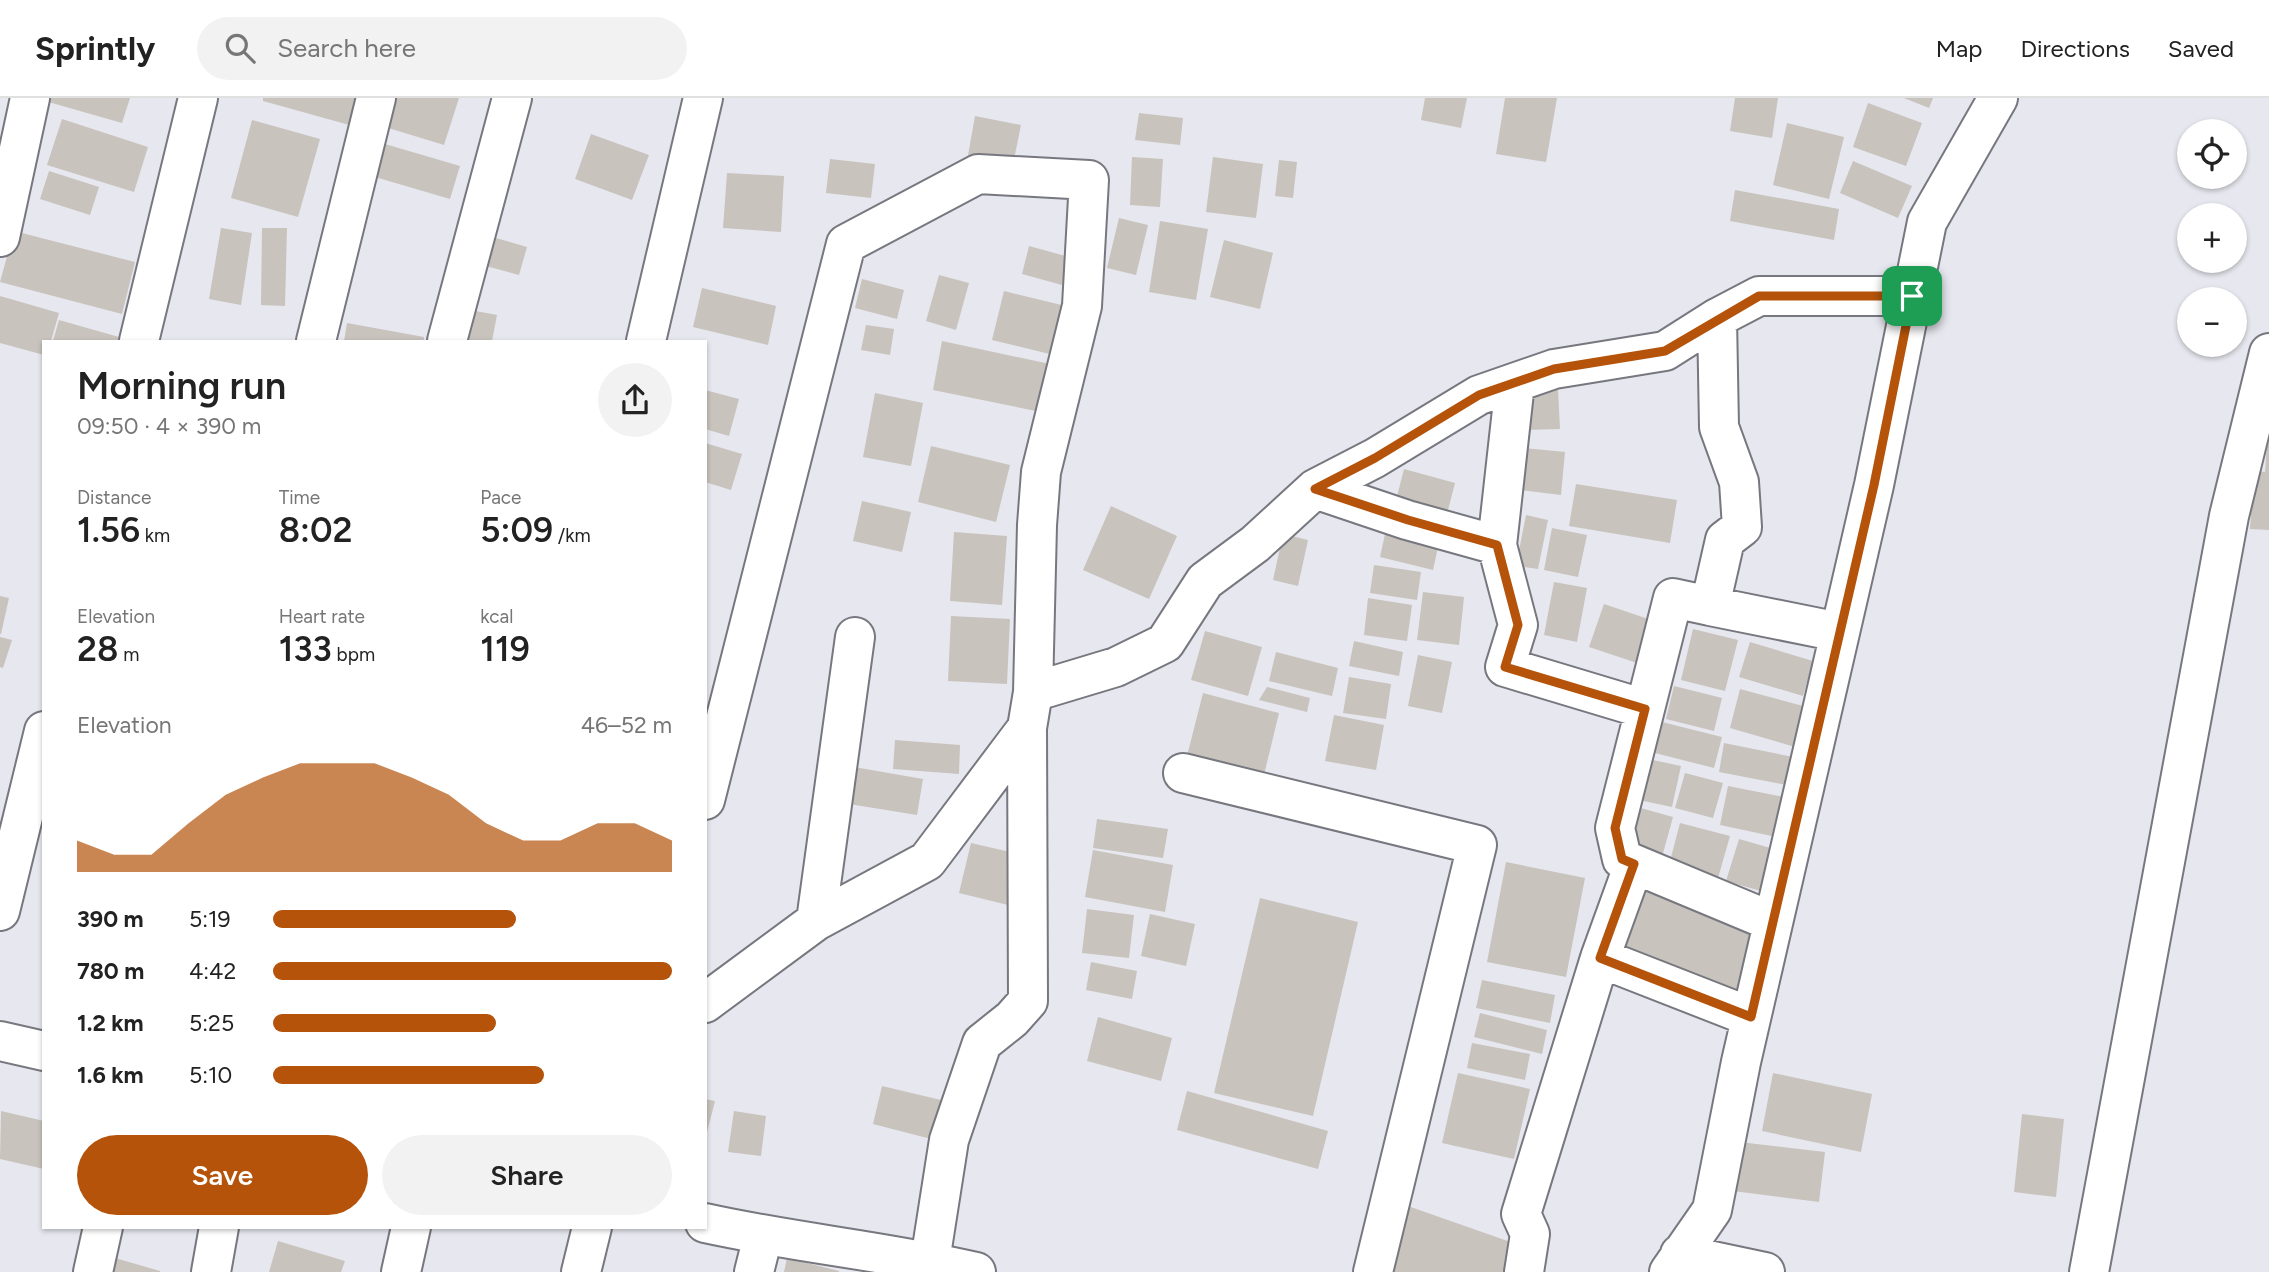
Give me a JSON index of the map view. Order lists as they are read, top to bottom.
{
  "page": {
    "header": "Sprintly",
    "search": "Search here",
    "nav": ["Map", "Directions", "Saved"],
    "map_buttons": ["+", "−"],
    "heading": ["Morning run", "09:50 · 4 × 390 m"],
    "stats": [
      ["Distance", "1.56 km"],
      ["Time", "8:02"],
      ["Pace", "5:09 /km"],
      ["Elevation", "28 m"],
      ["Heart rate", "133 bpm"],
      ["kcal", "119"]
    ],
    "chart": ["Elevation", "46–52 m"],
    "list": [
      {
        "name": "390 m",
        "note": "5:19"
      },
      {
        "name": "780 m",
        "note": "4:42"
      },
      {
        "name": "1.2 km",
        "note": "5:25"
      },
      {
        "name": "1.6 km",
        "note": "5:10"
      }
    ],
    "buttons": ["Save", "Share"]
  }
}
